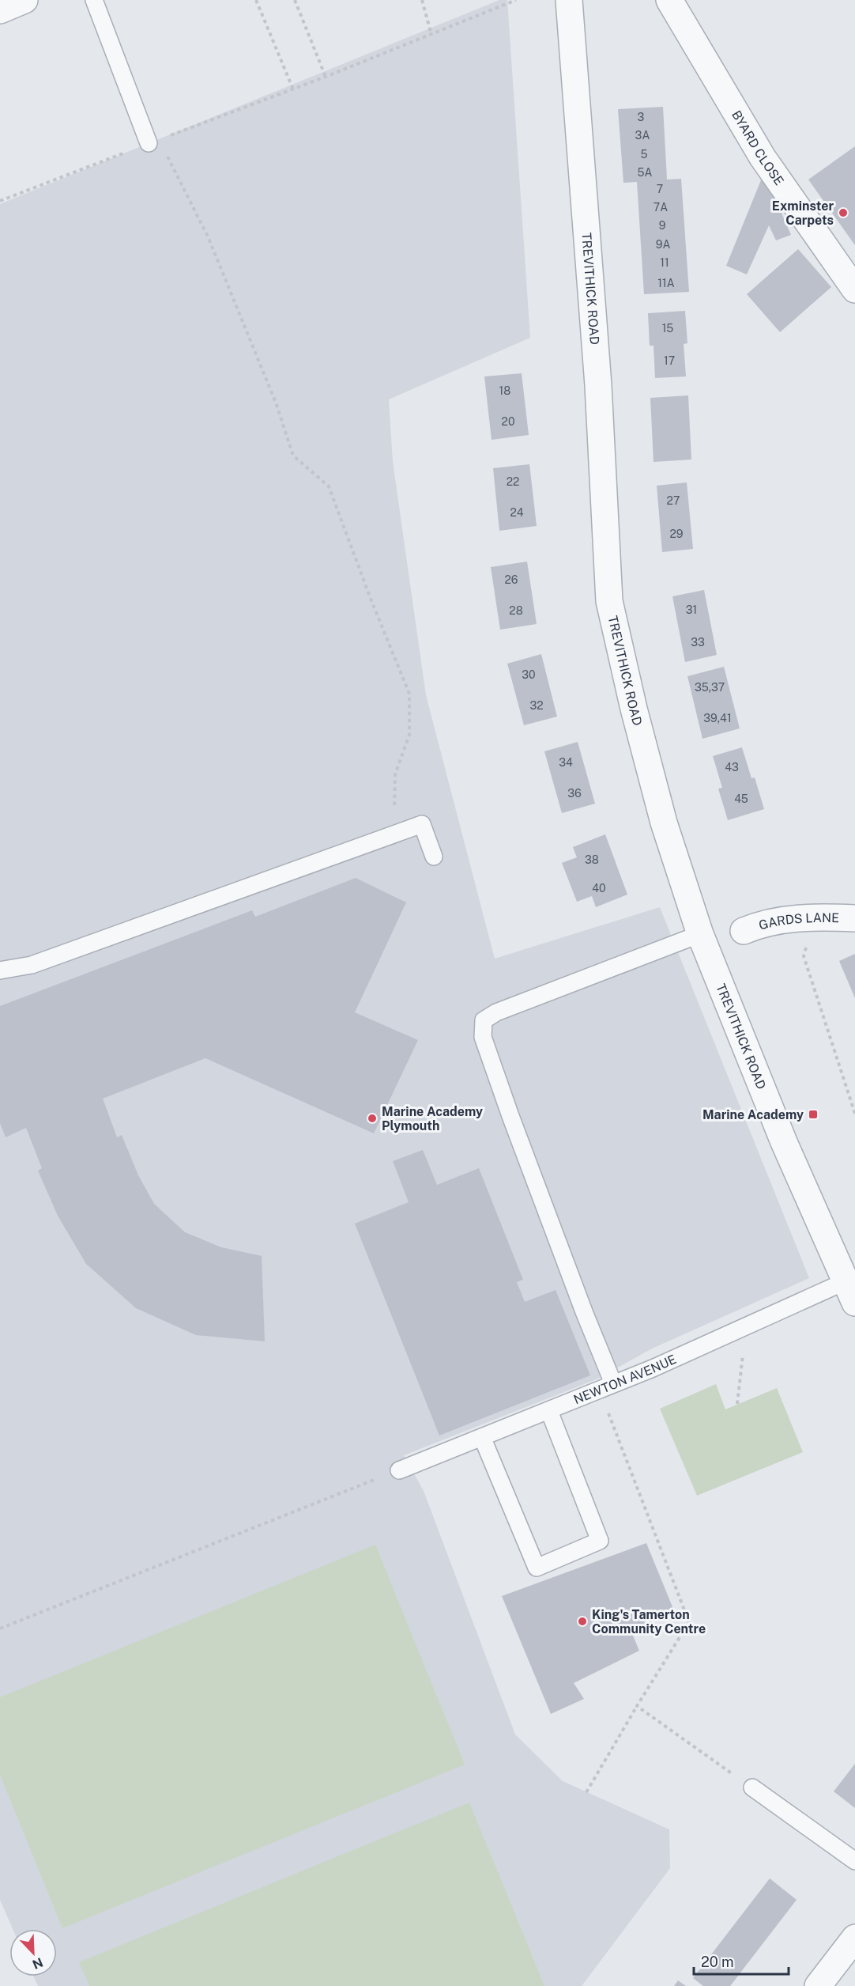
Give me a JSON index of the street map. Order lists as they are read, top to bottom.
{
  "streets": {
    "street": ["BYARD CLOSE", "TREVITHICK ROAD", "GARDS LANE"],
    "lane": ["NEWTON AVENUE"]
  },
  "crossings": [
    ["TREVITHICK ROAD", "NEWTON AVENUE"]
  ],
  "places": {
    "other": ["Exminster Carpets", "Marine Academy Plymouth", "King's Tamerton Community Centre"],
    "transit": ["Marine Academy"]
  },
  "house_numbers": [
    "3",
    "3A",
    "5",
    "5A",
    "7",
    "7A",
    "9",
    "9A",
    "11",
    "11A",
    "15",
    "17",
    "18",
    "20",
    "22",
    "27",
    "24",
    "29",
    "26",
    "31",
    "28",
    "33",
    "30",
    "35,37",
    "32",
    "39,41",
    "34",
    "43",
    "36",
    "45",
    "38",
    "40"
  ],
  "scale_bar": "20 m",
  "north": "bottom right"
}
